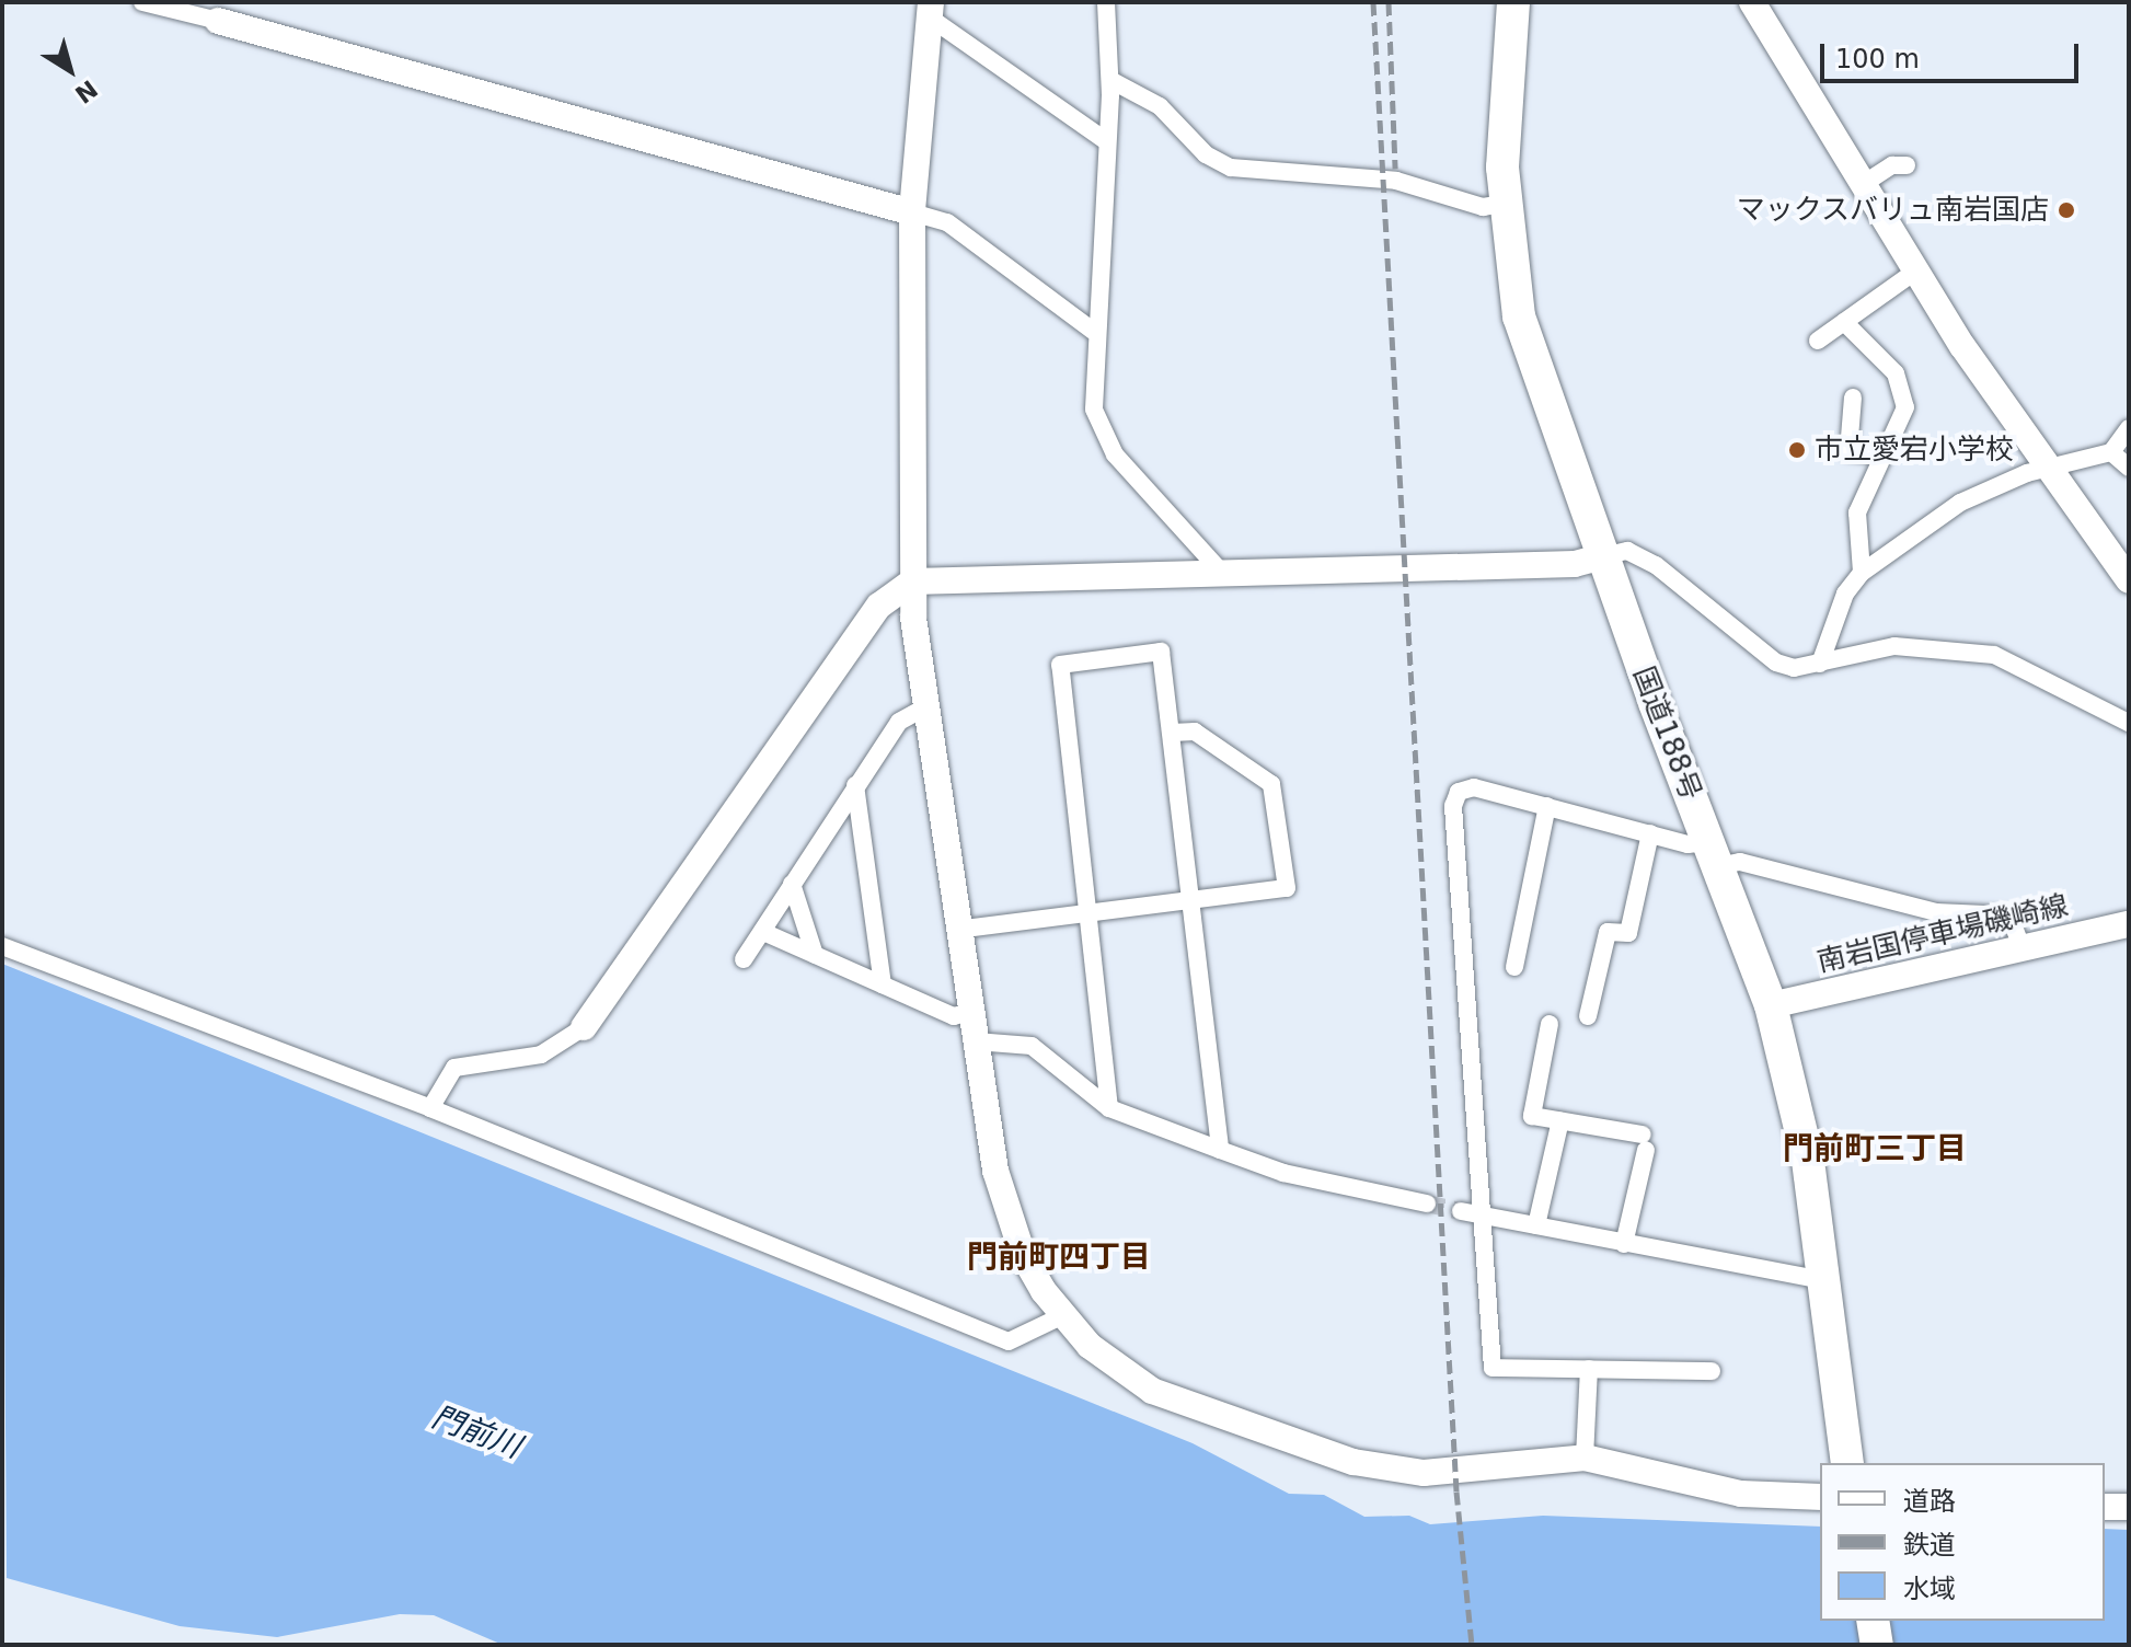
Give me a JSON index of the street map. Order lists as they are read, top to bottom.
{
  "streets": {
    "highway": ["国道188号"],
    "street": ["南岩国停車場磯崎線"]
  },
  "crossings": [
    ["国道188号", "南岩国停車場磯崎線"]
  ],
  "districts": ["門前町三丁目", "門前町四丁目"],
  "water": ["門前川"],
  "places": ["マックスバリュ南岩国店", "市立愛宕小学校"],
  "legend": ["道路", "鉄道", "水域"],
  "scale_bar": "100 m",
  "north": "bottom right"
}
